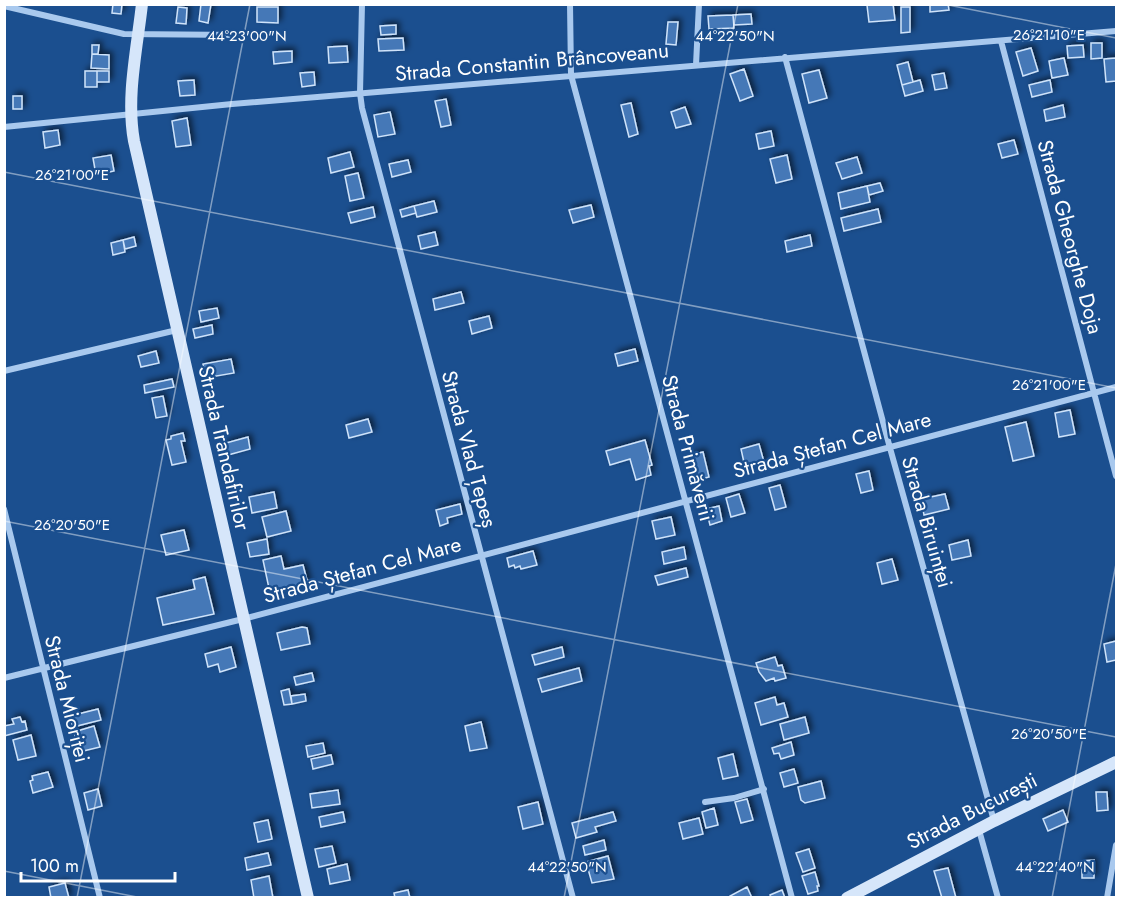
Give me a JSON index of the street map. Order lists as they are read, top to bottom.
{
  "streets": {
    "main road": ["Strada Trandafirilor", "Strada București"],
    "street": [
      "Strada Constantin Brâncoveanu",
      "Strada Gheorghe Doja",
      "Strada Ștefan Cel Mare",
      "Strada Primăverii",
      "Strada Vlad Țepeș",
      "Strada Biruinței",
      "Strada Mioriței"
    ]
  },
  "crossings": [
    ["Strada Constantin Brâncoveanu", "Strada Gheorghe Doja"],
    ["Strada Constantin Brâncoveanu", "Strada Trandafirilor"],
    ["Strada Constantin Brâncoveanu", "Strada Primăverii"],
    ["Strada Constantin Brâncoveanu", "Strada Vlad Țepeș"],
    ["Strada Constantin Brâncoveanu", "Strada Biruinței"],
    ["Strada Gheorghe Doja", "Strada Ștefan Cel Mare"],
    ["Strada Ștefan Cel Mare", "Strada Trandafirilor"],
    ["Strada Ștefan Cel Mare", "Strada Primăverii"],
    ["Strada Ștefan Cel Mare", "Strada Vlad Țepeș"],
    ["Strada Ștefan Cel Mare", "Strada Biruinței"],
    ["Strada Ștefan Cel Mare", "Strada Mioriței"],
    ["Strada Biruinței", "Strada București"]
  ],
  "scale_bar": "100 m",
  "coordinates": [
    "26°21'10\"E",
    "44°23'00\"N",
    "44°22'50\"N",
    "26°21'00\"E",
    "26°20'50\"E",
    "44°22'40\"N"
  ]
}
